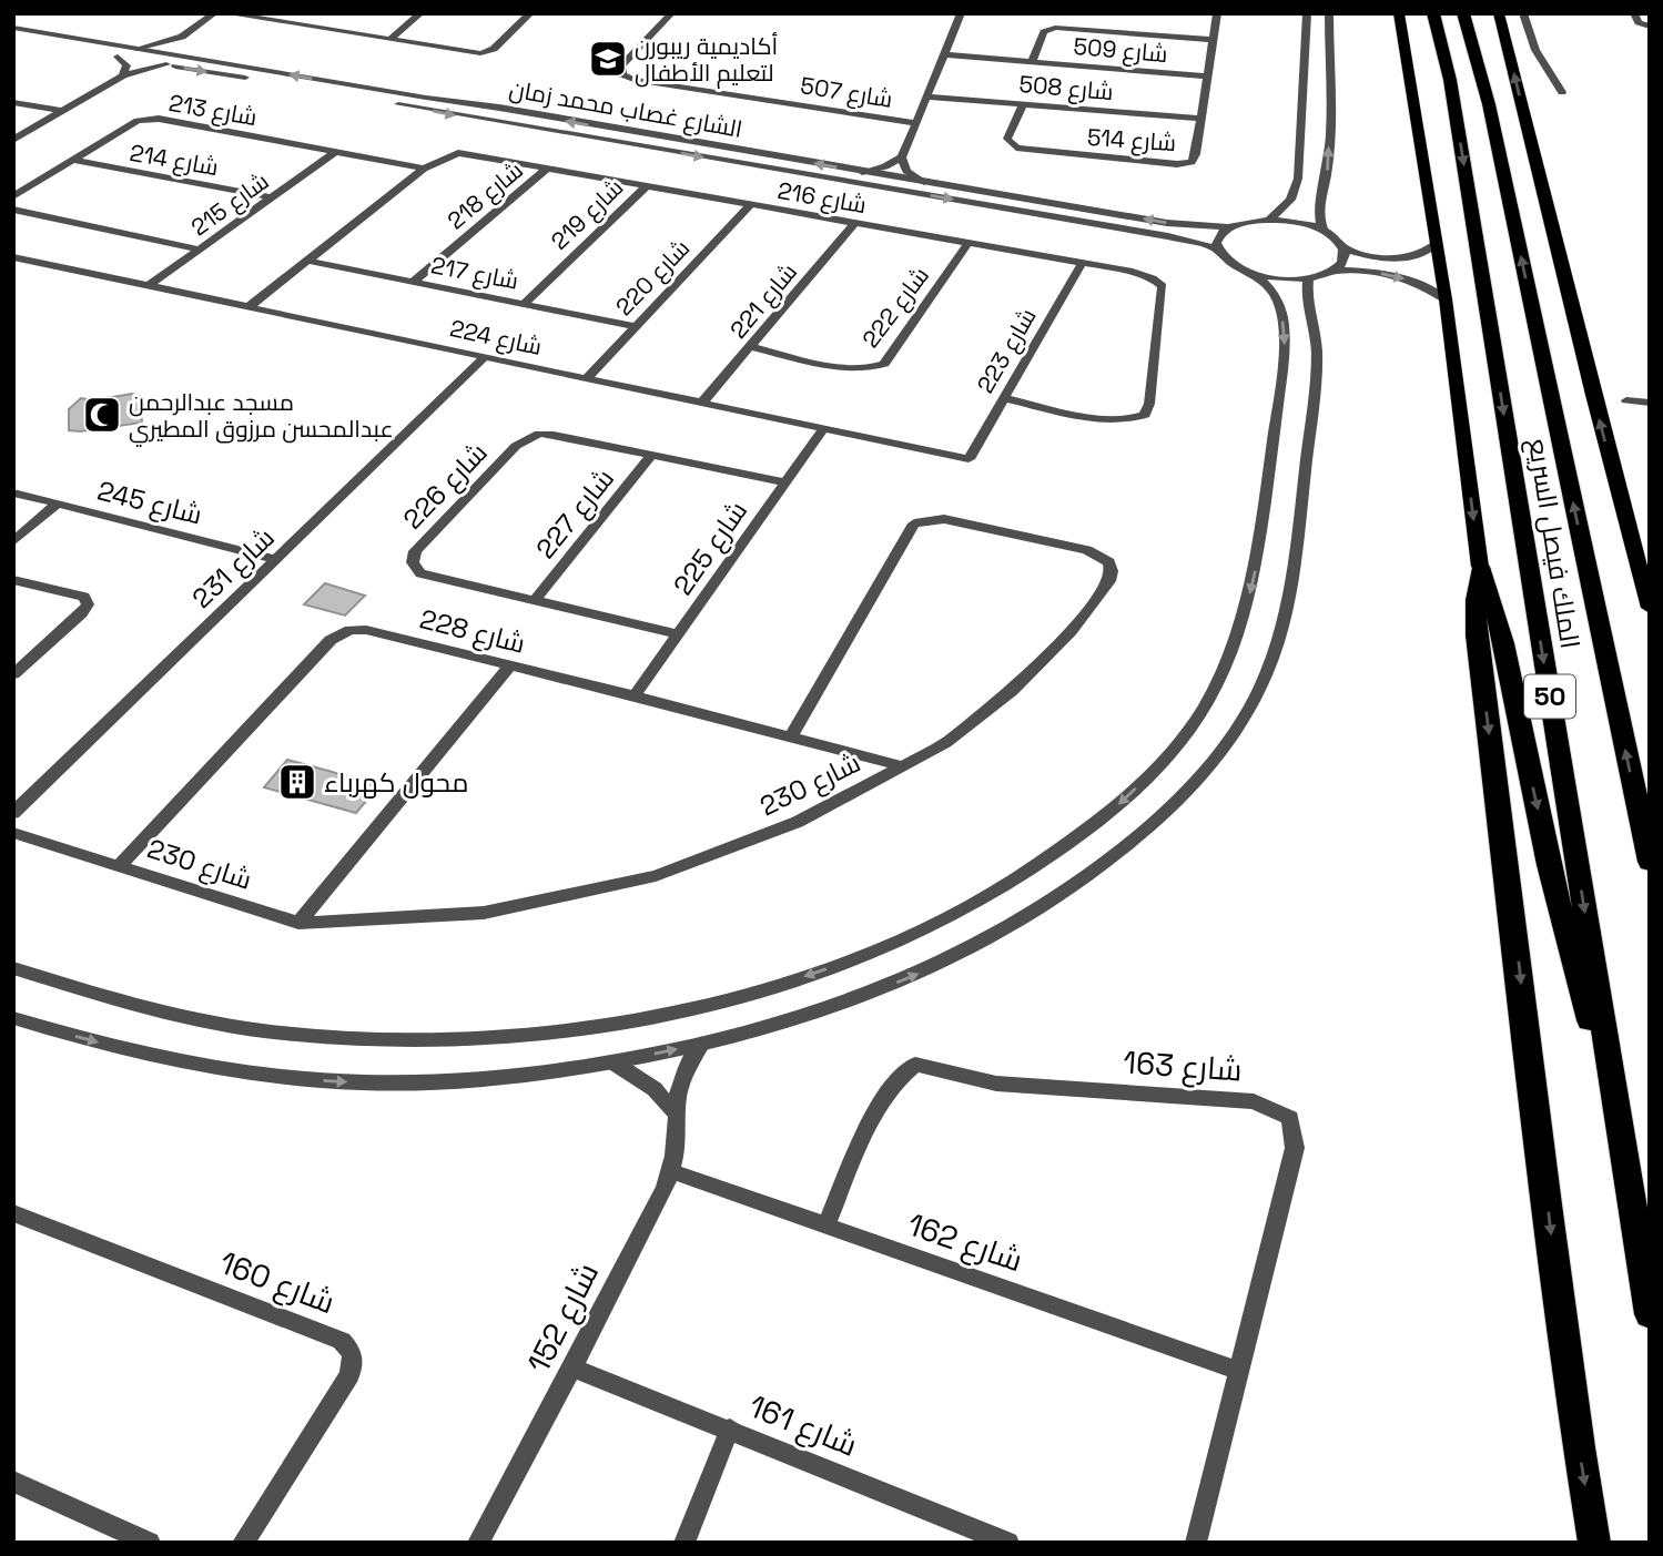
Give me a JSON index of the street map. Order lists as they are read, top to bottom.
{
  "streets": {
    "highway": ["الملك فيصل السريع", "50"],
    "street": [
      "شارع 509",
      "شارع 508",
      "شارع 507",
      "الشارع غصاب محمد زمان",
      "شارع 213",
      "شارع 514",
      "شارع 214",
      "شارع 218",
      "شارع 216",
      "شارع 215",
      "شارع 219",
      "شارع 217",
      "شارع 220",
      "شارع 221",
      "شارع 222",
      "شارع 224",
      "شارع 223",
      "شارع 226",
      "شارع 245",
      "شارع 227",
      "شارع 225",
      "شارع 231",
      "شارع 228",
      "شارع 230",
      "شارع 163",
      "شارع 162",
      "شارع 160",
      "شارع 152",
      "شارع 161"
    ]
  },
  "crossings": [
    ["شارع 509", "شارع 514"],
    ["شارع 508", "شارع 514"],
    ["شارع 213", "شارع 214"],
    ["شارع 213", "شارع 216"],
    ["شارع 213", "شارع 215"],
    ["شارع 214", "شارع 215"],
    ["شارع 218", "شارع 216"],
    ["شارع 218", "شارع 217"],
    ["شارع 216", "شارع 219"],
    ["شارع 216", "شارع 217"],
    ["شارع 216", "شارع 220"],
    ["شارع 216", "شارع 221"],
    ["شارع 216", "شارع 222"],
    ["شارع 216", "شارع 224"],
    ["شارع 216", "شارع 223"],
    ["شارع 215", "شارع 224"],
    ["شارع 219", "شارع 217"],
    ["شارع 217", "شارع 220"],
    ["شارع 220", "شارع 224"],
    ["شارع 221", "شارع 222"],
    ["شارع 221", "شارع 224"],
    ["شارع 224", "شارع 223"],
    ["شارع 224", "شارع 225"],
    ["شارع 224", "شارع 231"],
    ["شارع 226", "شارع 227"],
    ["شارع 226", "شارع 225"],
    ["شارع 245", "شارع 231"],
    ["شارع 225", "شارع 228"],
    ["شارع 228", "شارع 230"],
    ["شارع 163", "شارع 162"],
    ["شارع 162", "شارع 152"],
    ["شارع 152", "شارع 161"]
  ],
  "places": {
    "school or university": ["أكاديمية ريبورن لتعليم الأطفال"],
    "mosque": ["مسجد عبدالرحمن عبدالمحسن مرزوق المطيري"],
    "building": ["محول كهرباء"]
  }
}
